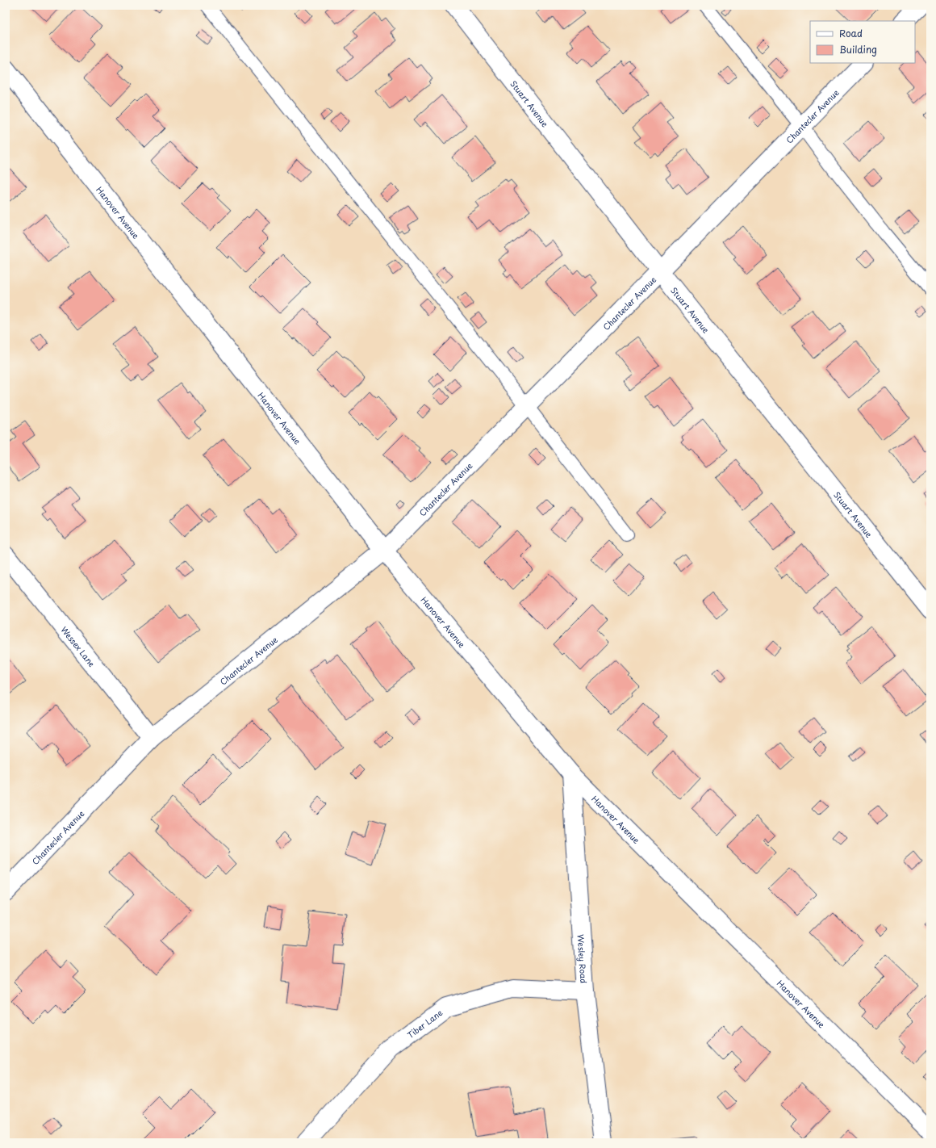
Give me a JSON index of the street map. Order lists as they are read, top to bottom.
{
  "streets": {
    "street": [
      "Stuart Avenue",
      "Chantecler Avenue",
      "Hanover Avenue",
      "Wessex Lane",
      "Wesley Road",
      "Tiber Lane"
    ]
  },
  "crossings": [
    ["Stuart Avenue", "Chantecler Avenue"],
    ["Chantecler Avenue", "Hanover Avenue"],
    ["Chantecler Avenue", "Wessex Lane"],
    ["Hanover Avenue", "Wesley Road"],
    ["Wesley Road", "Tiber Lane"]
  ],
  "legend": ["Road", "Building"]
}
